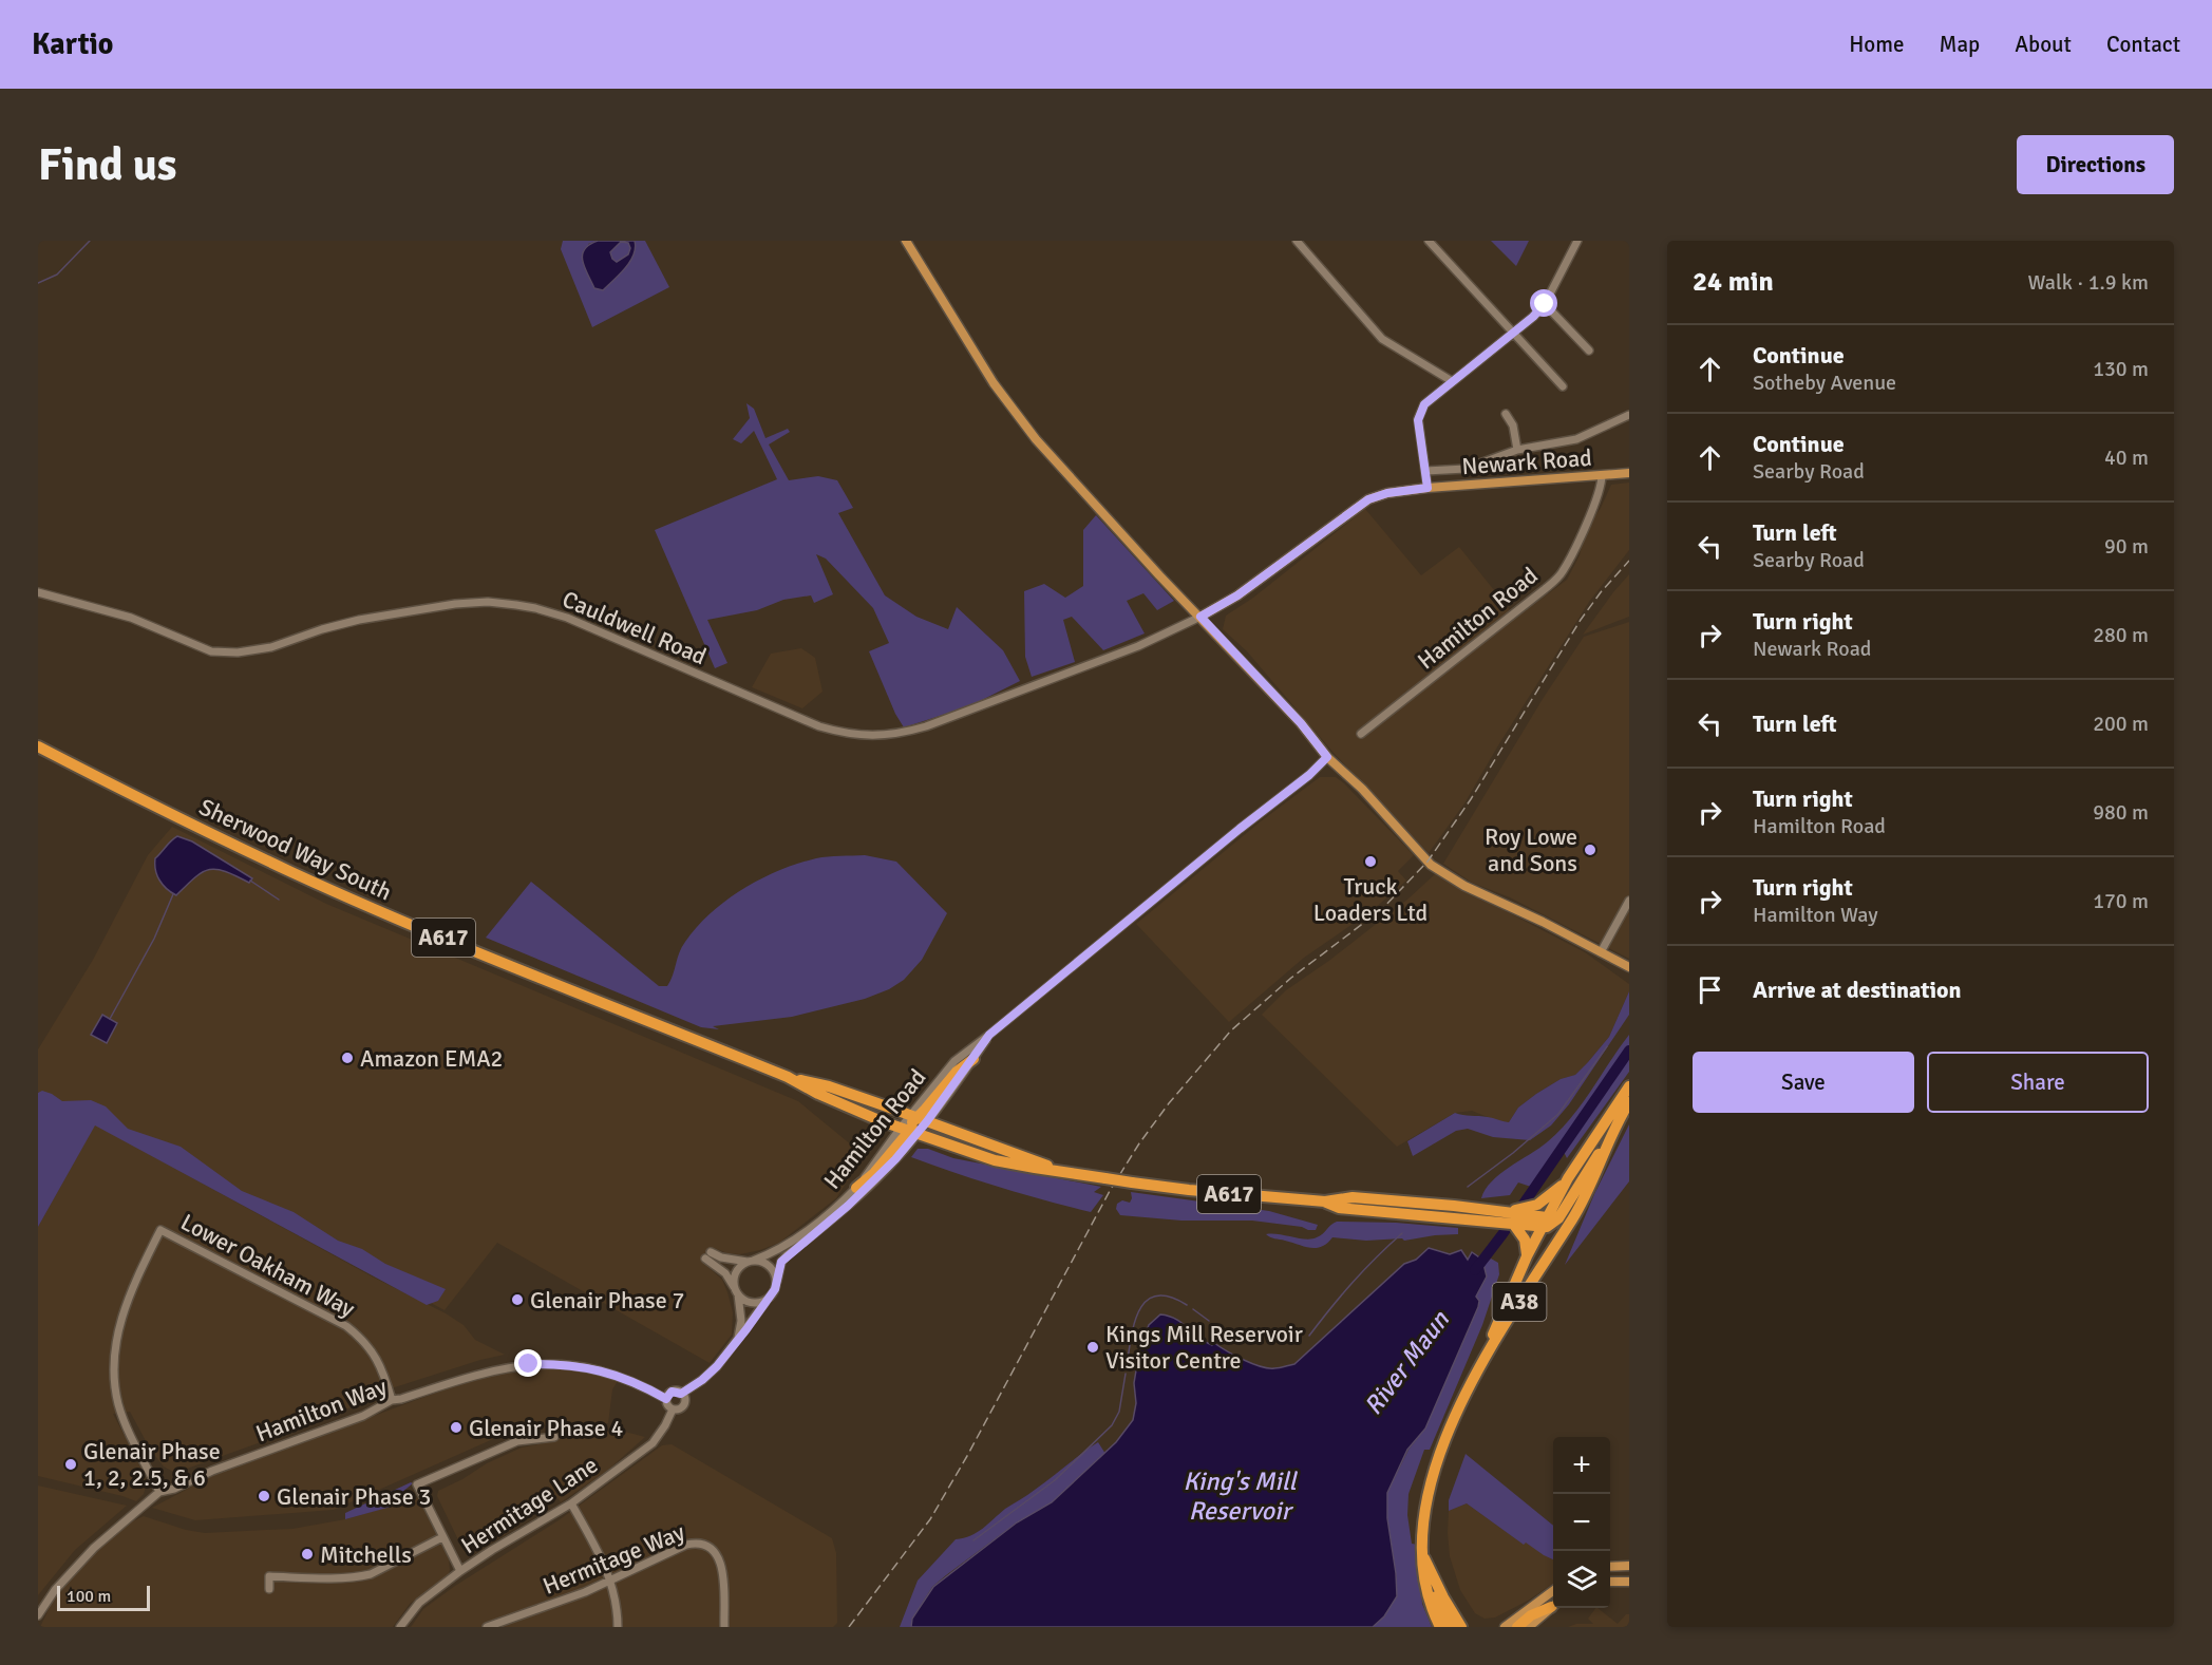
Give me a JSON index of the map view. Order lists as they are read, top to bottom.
{
  "streets": {
    "highway": ["Sherwood Way South", "A617", "A38"],
    "main road": ["Newark Road"],
    "street": [
      "Hamilton Road",
      "Cauldwell Road",
      "Lower Oakham Way",
      "Hamilton Way",
      "Hermitage Lane",
      "Hermitage Way"
    ]
  },
  "crossings": [
    ["Newark Road", "Hamilton Road"],
    ["Newark Road", "Cauldwell Road"],
    ["Hamilton Road", "Sherwood Way South"],
    ["Hamilton Road", "Hamilton Way"],
    ["Hamilton Road", "Hermitage Lane"],
    ["Sherwood Way South", "A617"],
    ["Sherwood Way South", "A38"],
    ["A617", "A38"],
    ["Lower Oakham Way", "Hamilton Way"],
    ["Hamilton Way", "Hermitage Lane"]
  ],
  "water": ["River Maun", "King's Mill Reservoir"],
  "places": [
    "Roy Lowe and Sons",
    "Truck Loaders Ltd",
    "Amazon EMA2",
    "Glenair Phase 7",
    "Kings Mill Reservoir Visitor Centre",
    "Glenair Phase 4",
    "Glenair Phase 1, 2, 2.5, & 6",
    "Glenair Phase 3",
    "Mitchells"
  ],
  "scale_bar": "100 m",
  "page": {
    "header": "Kartio",
    "nav": [
      "Home",
      "Map",
      "About",
      "Contact"
    ],
    "buttons": [
      "Directions",
      ["Save", "Share"]
    ],
    "title": "Find us",
    "heading": ["24 min", "Walk · 1.9 km"],
    "list": [
      ["Continue", "Sotheby Avenue", "130 m"],
      ["Continue", "Searby Road", "40 m"],
      ["Turn left", "Searby Road", "90 m"],
      ["Turn right", "Newark Road", "280 m"],
      ["Turn left", "200 m"],
      ["Turn right", "Hamilton Road", "980 m"],
      ["Turn right", "Hamilton Way", "170 m"],
      "Arrive at destination"
    ],
    "map_buttons": ["+", "−"],
    "scale": "100 m"
  }
}
